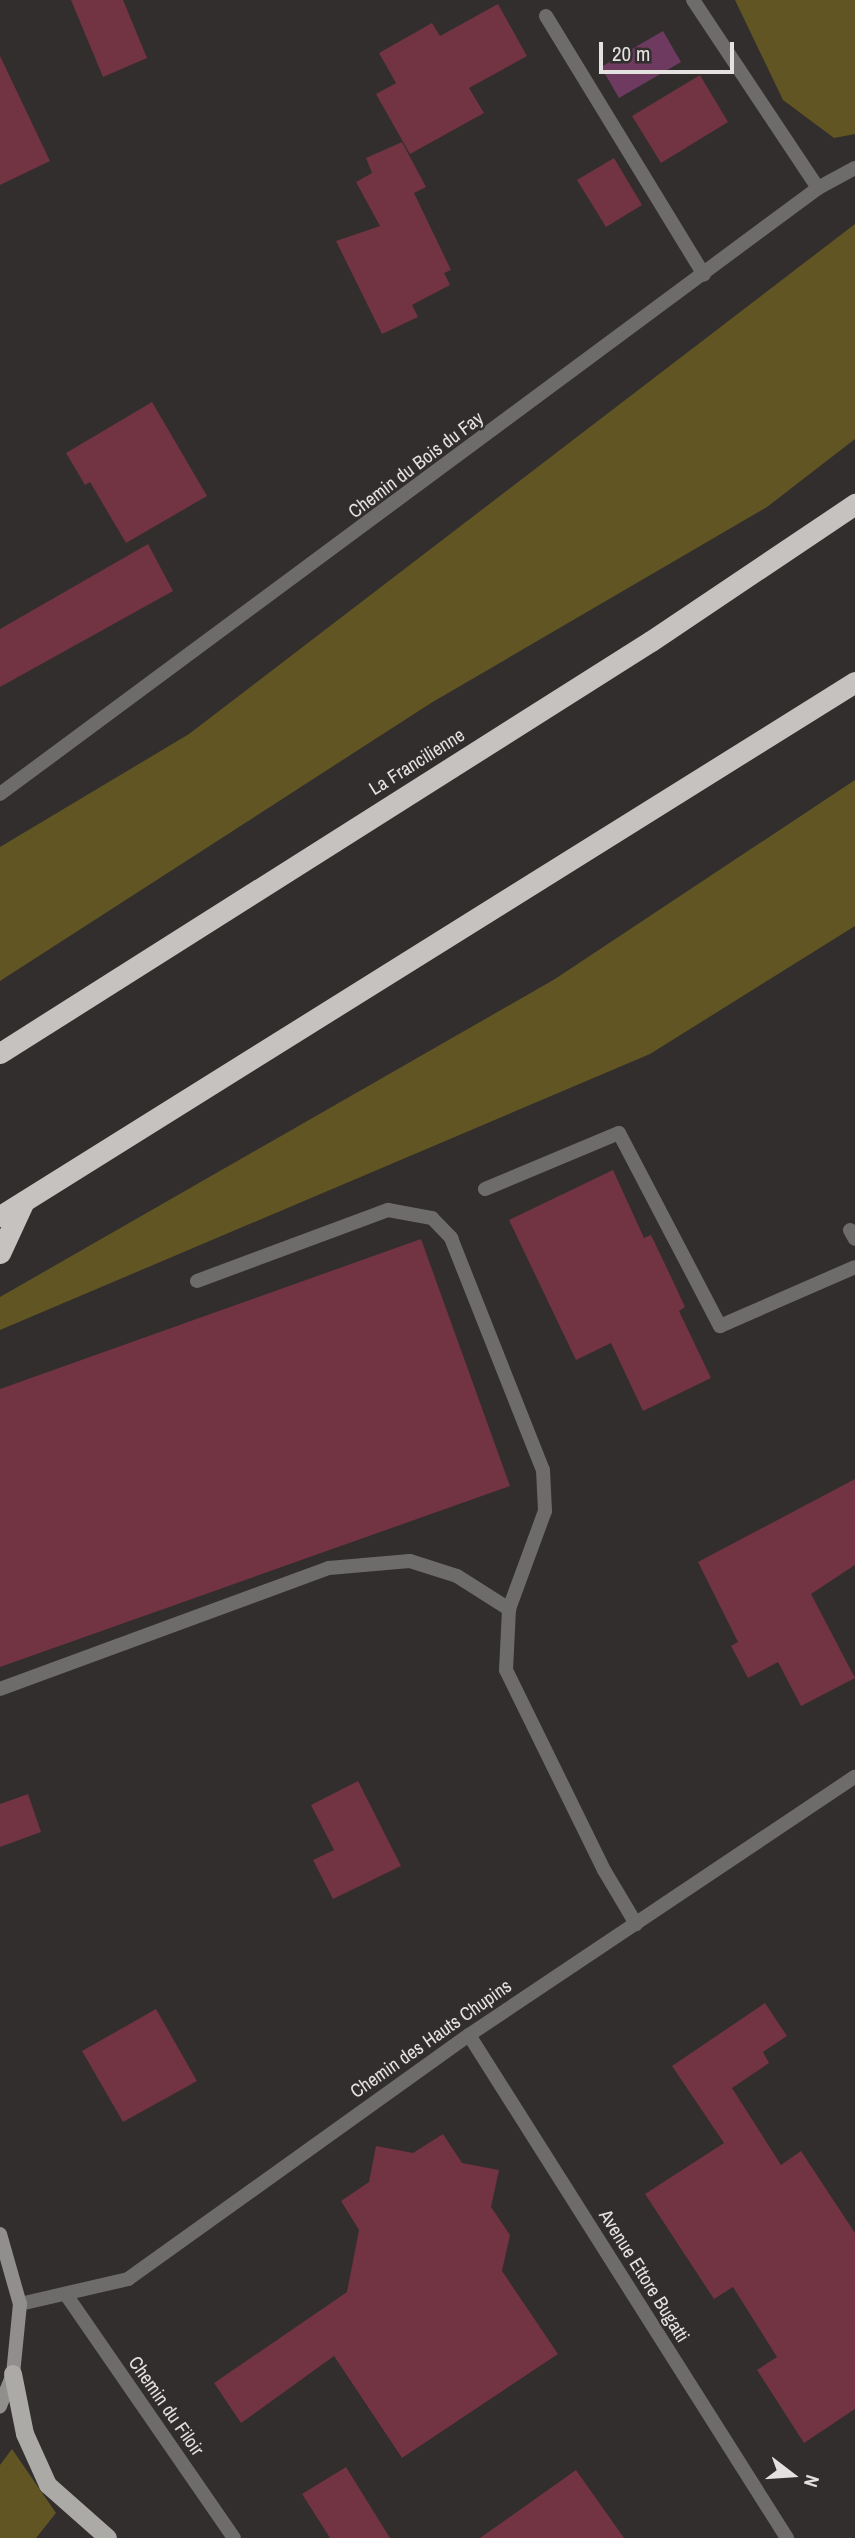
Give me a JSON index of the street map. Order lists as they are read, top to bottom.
{
  "streets": {
    "highway": ["La Francilienne"],
    "street": [
      "Chemin du Bois du Fay",
      "Chemin des Hauts Chupins",
      "Avenue Ettore Bugatti",
      "Chemin du Filoir"
    ]
  },
  "crossings": [
    ["Chemin des Hauts Chupins", "Avenue Ettore Bugatti"],
    ["Chemin des Hauts Chupins", "Chemin du Filoir"]
  ],
  "scale_bar": "20 m",
  "north": "right"
}
